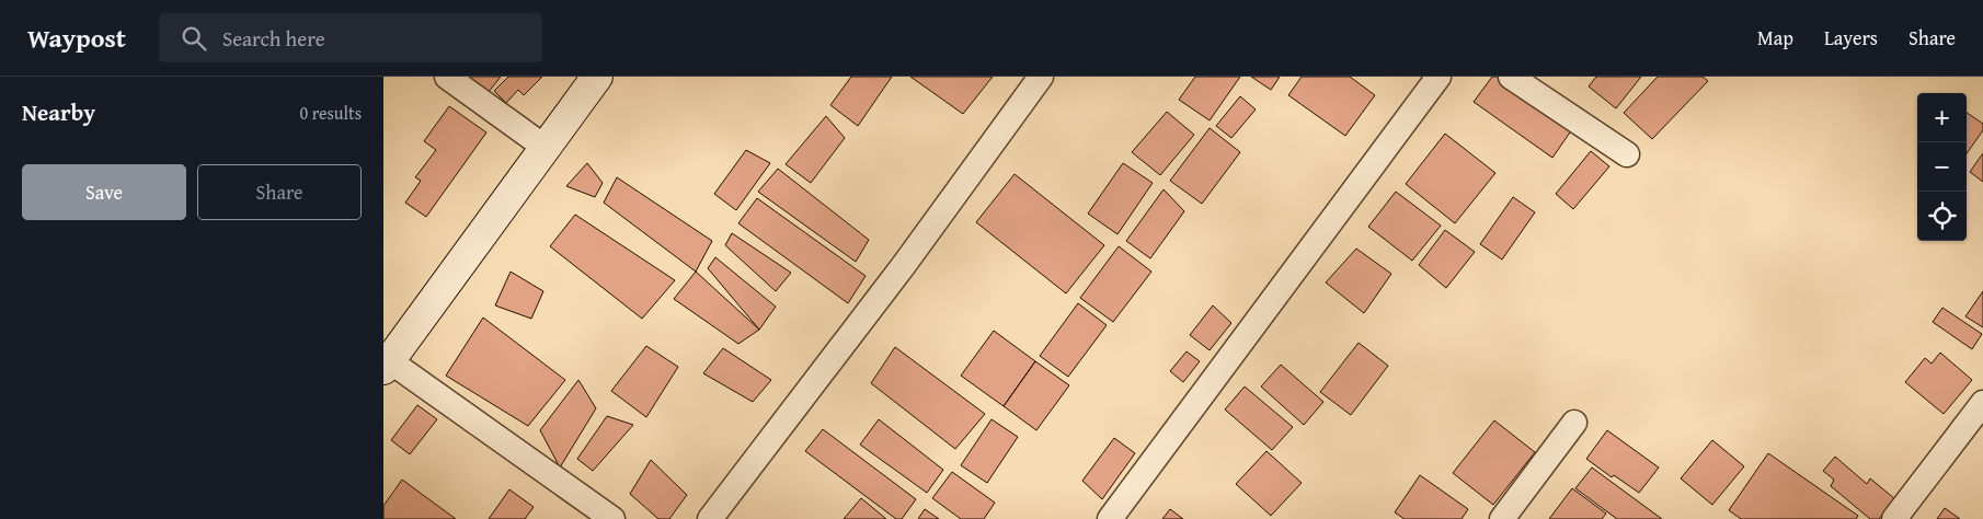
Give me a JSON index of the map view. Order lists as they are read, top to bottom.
{
  "page": {
    "header": "Waypost",
    "search": "Search here",
    "nav": ["Map", "Layers", "Share"],
    "heading": ["Nearby", "0 results"],
    "map_buttons": ["+", "−"],
    "buttons": ["Save", "Share"]
  }
}
